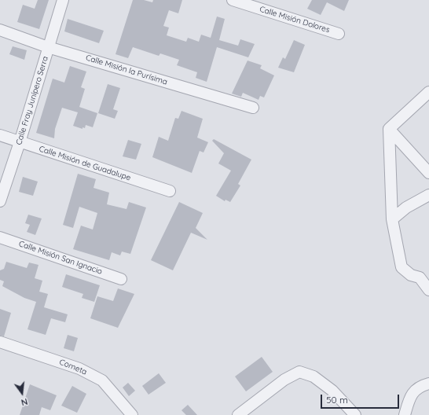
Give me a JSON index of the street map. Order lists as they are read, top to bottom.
{
  "streets": {
    "street": [
      "Calle Misión Dolores",
      "Calle Misión la Purísima",
      "Calle Fray Junípero Serra",
      "Calle Misión de Guadalupe",
      "Calle Misión San Ignacio",
      "Cometa"
    ]
  },
  "crossings": [
    ["Calle Misión la Purísima", "Calle Fray Junípero Serra"],
    ["Calle Fray Junípero Serra", "Calle Misión de Guadalupe"]
  ],
  "scale_bar": "50 m",
  "north": "bottom"
}
